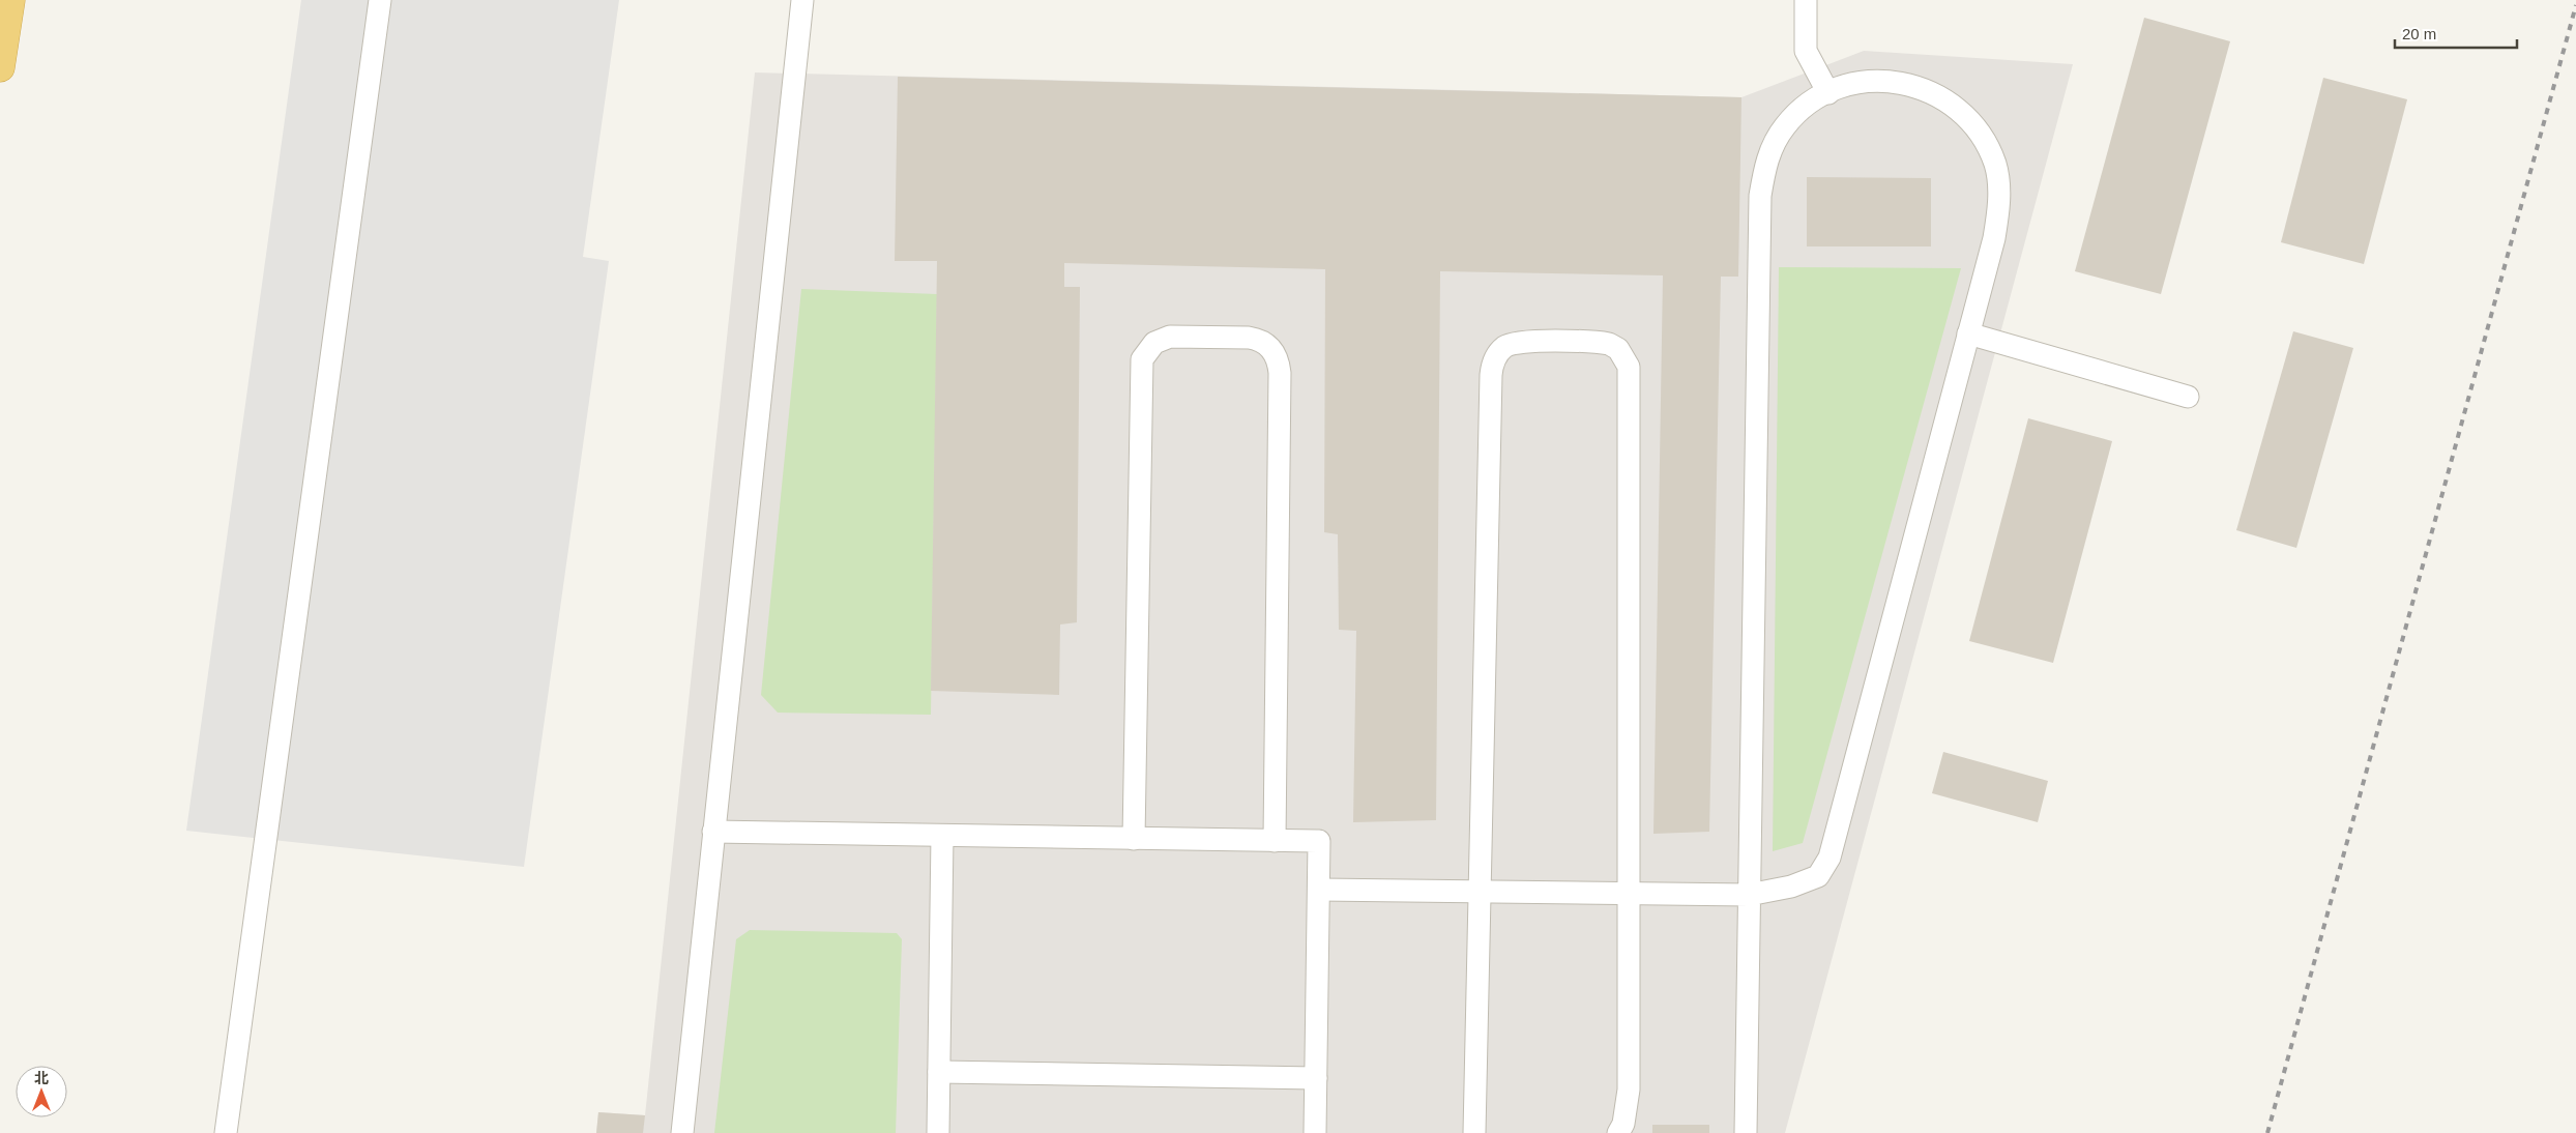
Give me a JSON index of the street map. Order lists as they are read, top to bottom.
{
  "scale_bar": "20 m",
  "north": "top"
}
